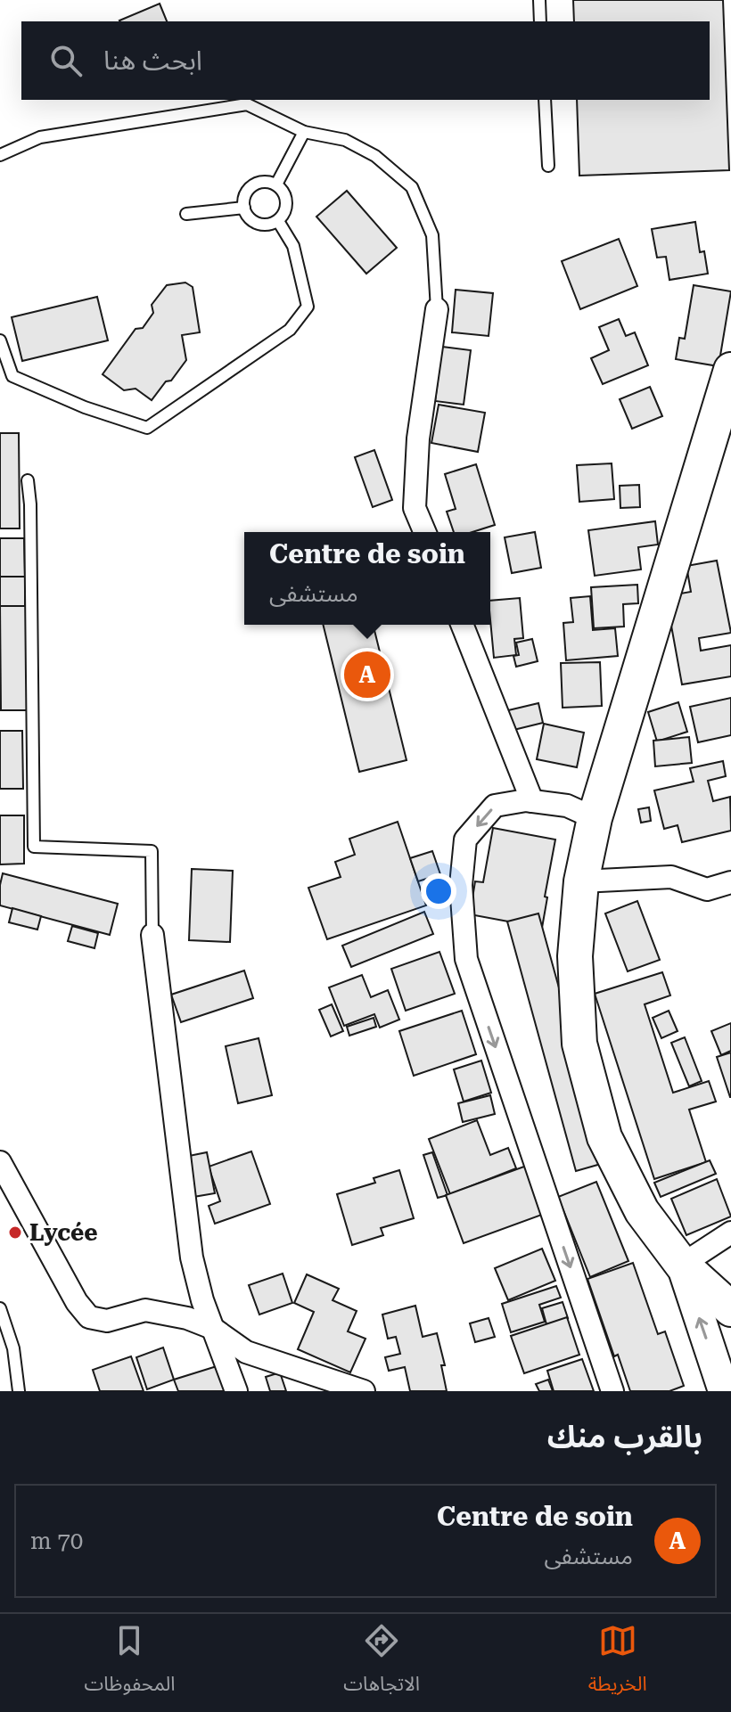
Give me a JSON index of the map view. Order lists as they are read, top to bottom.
{
  "places": ["Lycée"],
  "page": {
    "search": "ابحث هنا",
    "popup": ["Centre de soin", "مستشفى"],
    "pins": "A",
    "heading": "بالقرب منك",
    "list": [
      {
        "mark": "A",
        "name": "Centre de soin",
        "note": "مستشفى",
        "value": "70 m"
      }
    ],
    "nav": ["الخريطة", "الاتجاهات", "المحفوظات"]
  }
}
